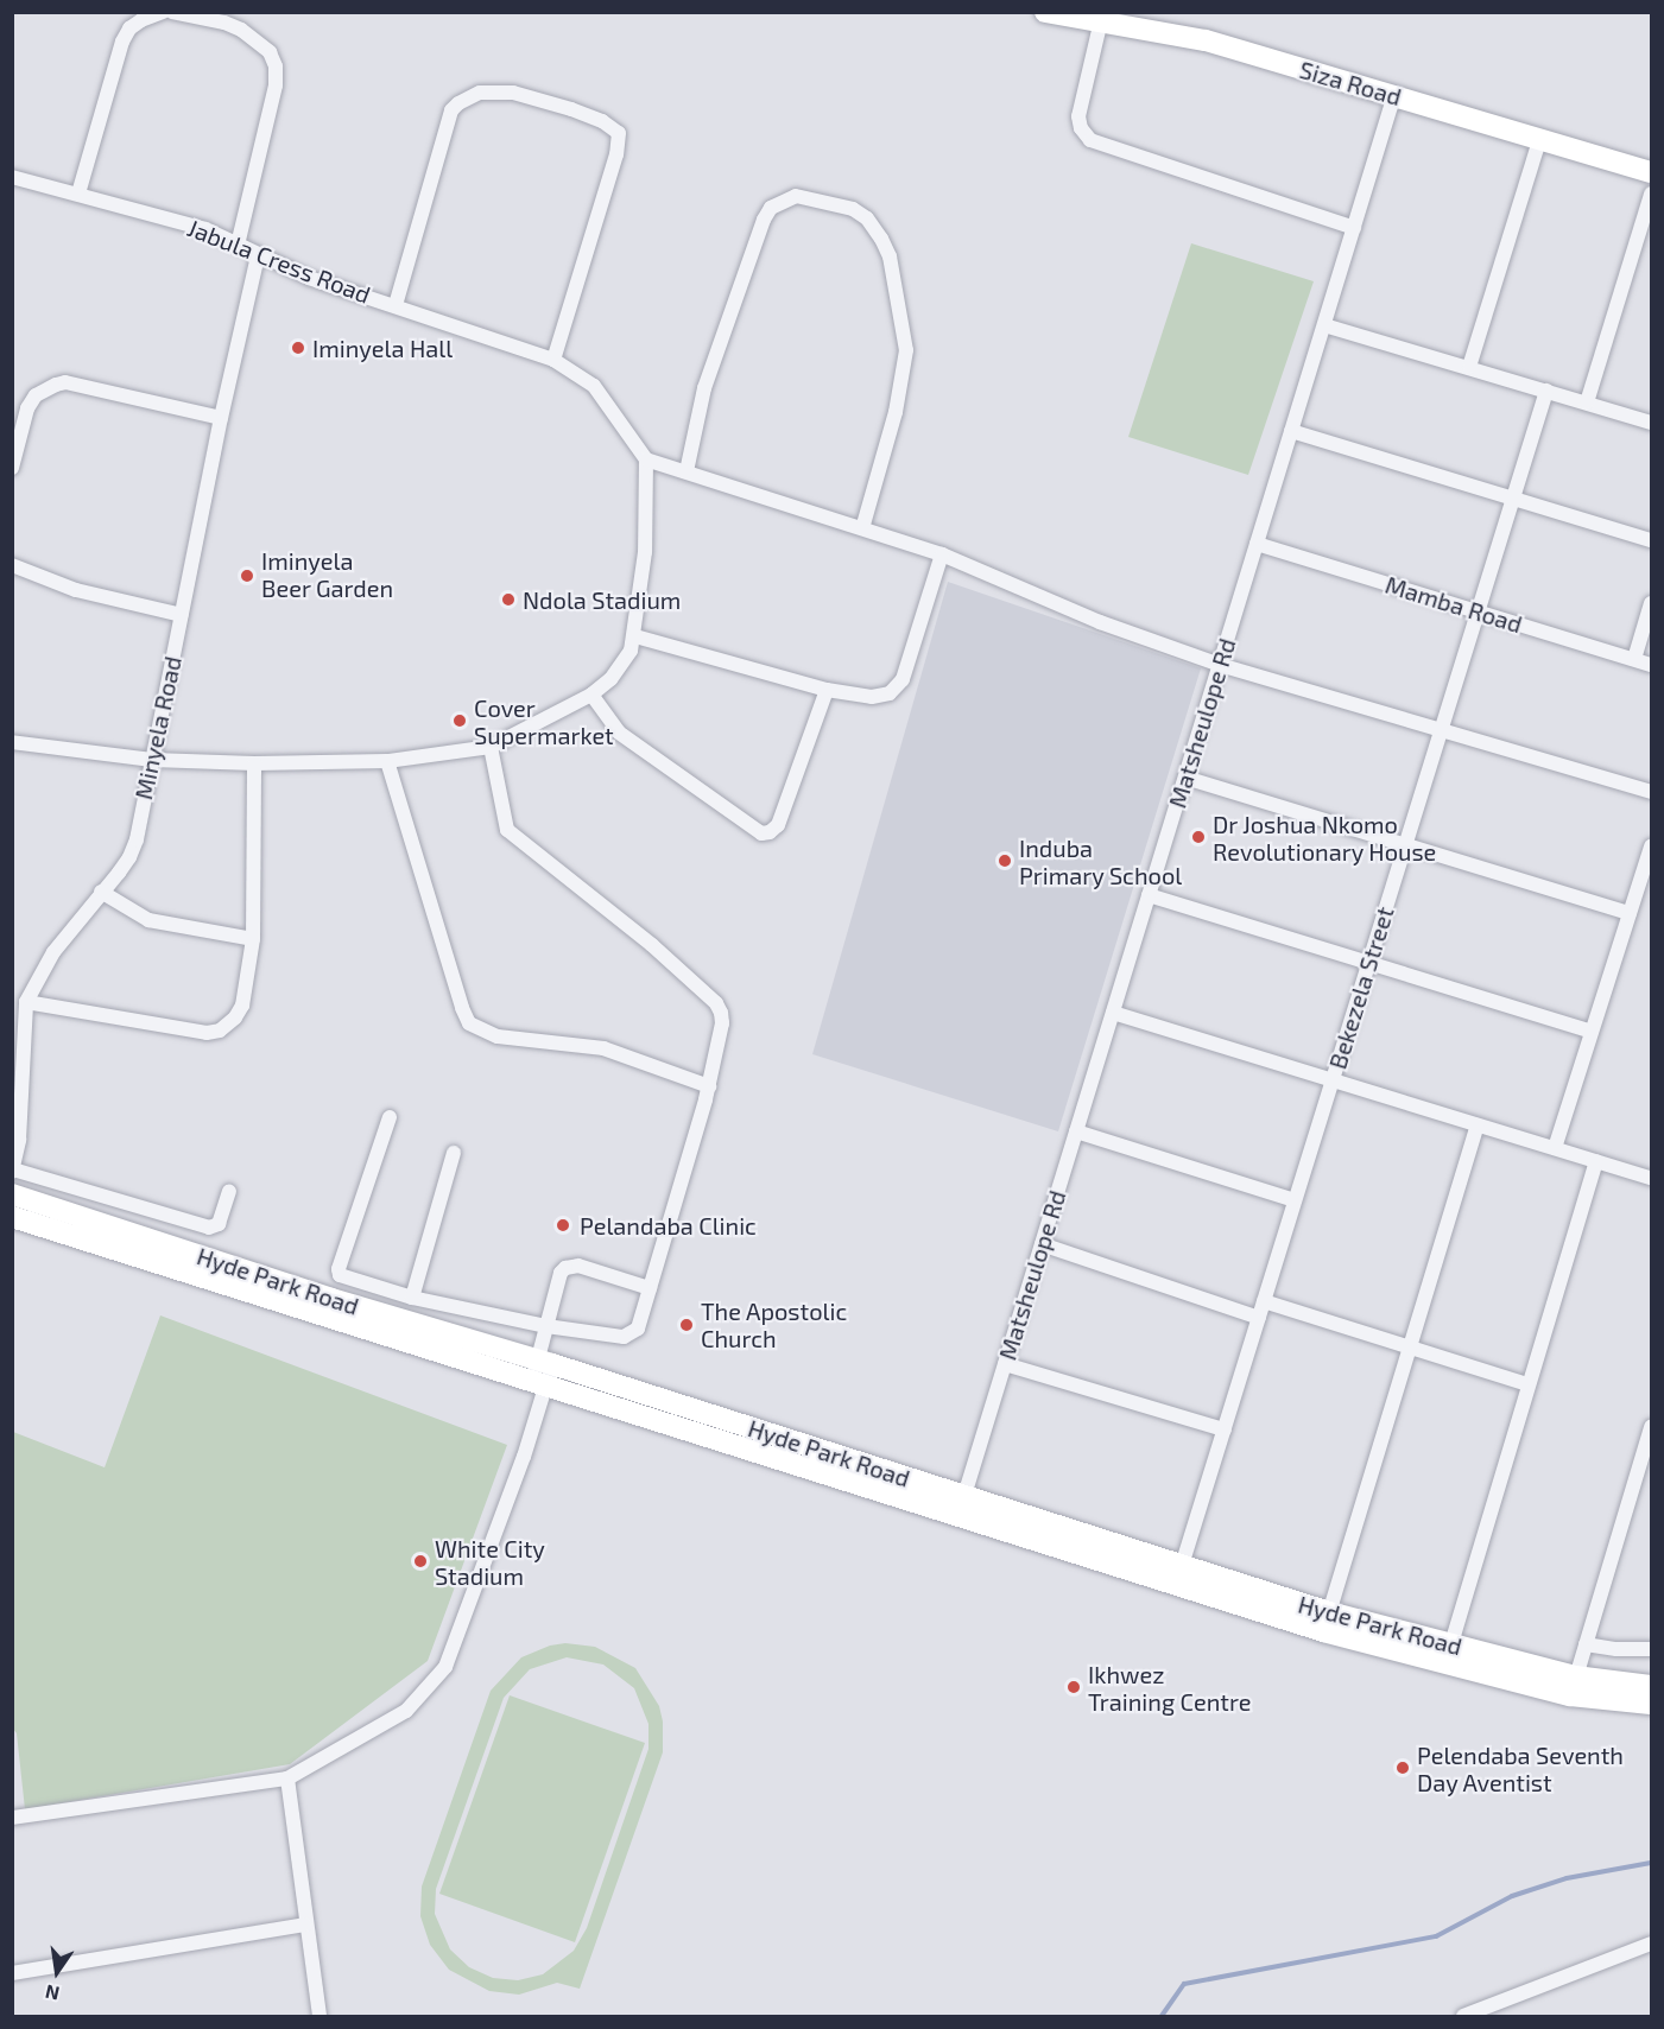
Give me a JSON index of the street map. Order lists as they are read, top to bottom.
{
  "streets": {
    "street": [
      "Siza Road",
      "Jabula Cress Road",
      "Mamba Road",
      "Matsheulope Rd",
      "Minyela Road",
      "Bekezela Street",
      "Hyde Park Road"
    ]
  },
  "crossings": [
    ["Siza Road", "Matsheulope Rd"],
    ["Jabula Cress Road", "Minyela Road"],
    ["Mamba Road", "Matsheulope Rd"],
    ["Mamba Road", "Bekezela Street"],
    ["Matsheulope Rd", "Hyde Park Road"],
    ["Bekezela Street", "Hyde Park Road"]
  ],
  "places": [
    "Iminyela Hall",
    "Iminyela Beer Garden",
    "Ndola Stadium",
    "Cover Supermarket",
    "Dr Joshua Nkomo Revolutionary House",
    "Induba Primary School",
    "Pelandaba Clinic",
    "The Apostolic Church",
    "White City Stadium",
    "Ikhwez Training Centre",
    "Pelendaba Seventh Day Aventist"
  ],
  "north": "bottom"
}
